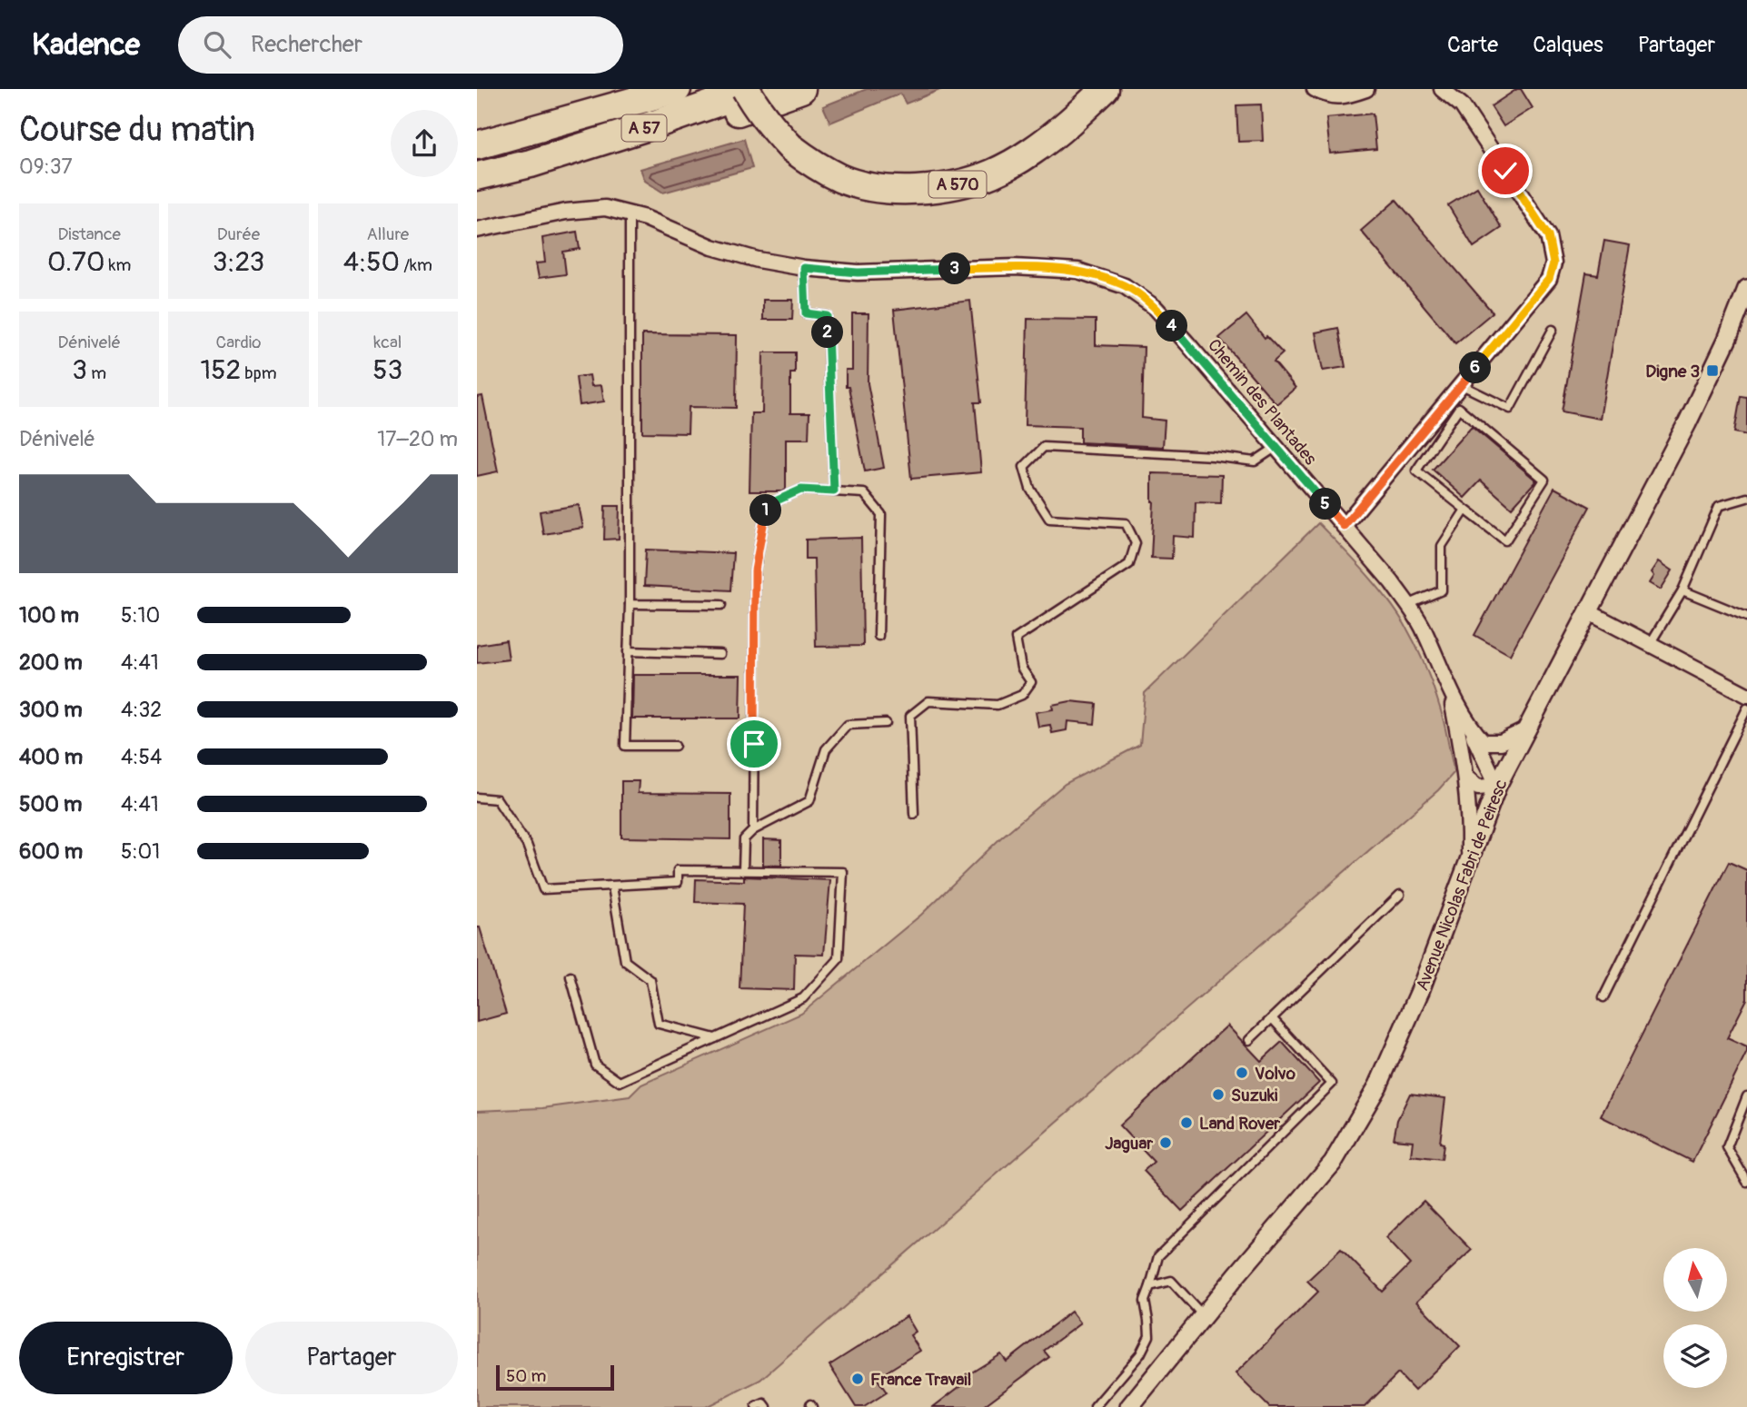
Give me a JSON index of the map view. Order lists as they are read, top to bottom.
{
  "streets": {
    "highway": ["A 57", "A 570"],
    "street": ["Chemin des Plantades", "Avenue Nicolas Fabri de Peiresc"]
  },
  "places": {
    "transit": ["Digne 3"],
    "other": [
      "Volvo",
      "Suzuki",
      "Land Rover",
      "Jaguar",
      "France Travail"
    ]
  },
  "scale_bar": "50 m",
  "north": "top",
  "page": {
    "header": "Kadence",
    "search": "Rechercher",
    "nav": ["Carte", "Calques", "Partager"],
    "heading": ["Course du matin", "09:37"],
    "stats": [
      ["Distance", "0.70 km"],
      ["Durée", "3:23"],
      ["Allure", "4:50 /km"],
      ["Dénivelé", "3 m"],
      ["Cardio", "152 bpm"],
      ["kcal", "53"]
    ],
    "pins": [
      "3",
      "4",
      "2",
      "6",
      "5",
      "1"
    ],
    "chart": ["Dénivelé", "17–20 m"],
    "list": [
      {
        "name": "100 m",
        "note": "5:10"
      },
      {
        "name": "200 m",
        "note": "4:41"
      },
      {
        "name": "300 m",
        "note": "4:32"
      },
      {
        "name": "400 m",
        "note": "4:54"
      },
      {
        "name": "500 m",
        "note": "4:41"
      },
      {
        "name": "600 m",
        "note": "5:01"
      }
    ],
    "buttons": ["Enregistrer", "Partager"],
    "scale": "50 m"
  }
}
